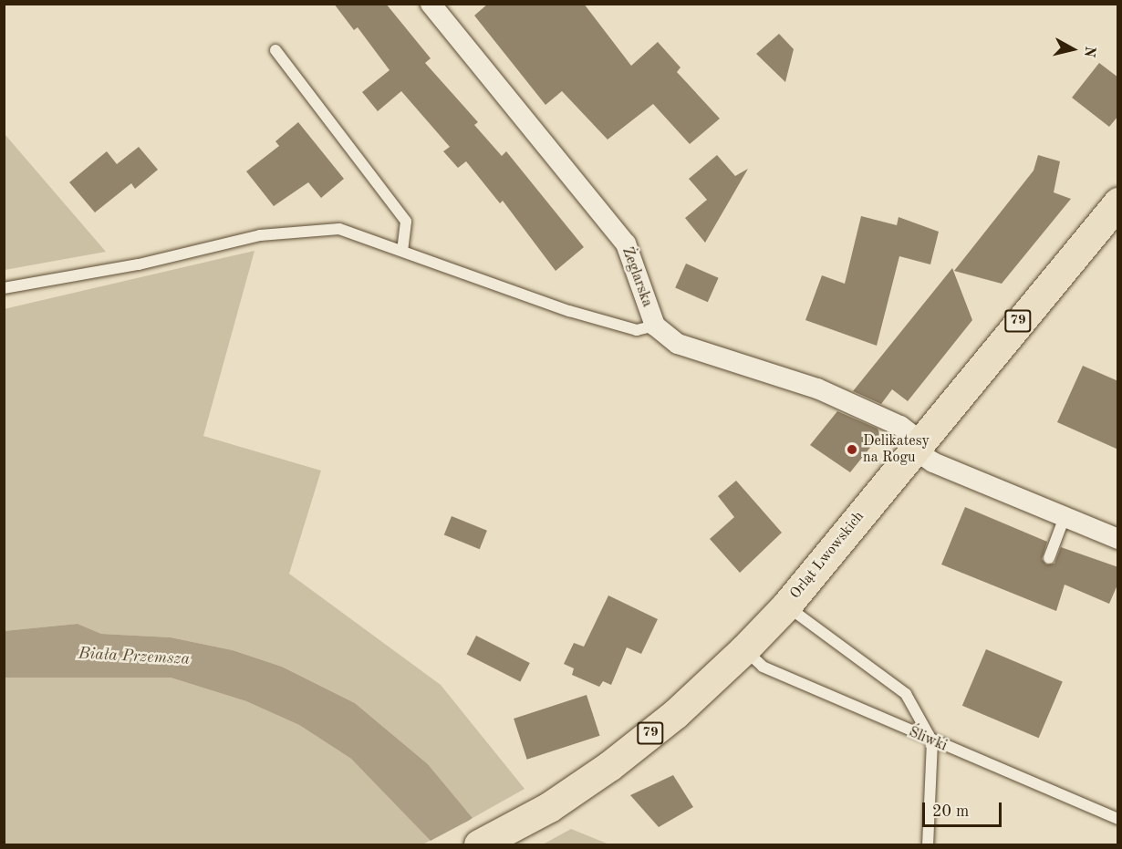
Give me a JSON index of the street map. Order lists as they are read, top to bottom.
{
  "streets": {
    "main road": ["79", "Orląt Lwowskich"],
    "street": ["Żeglarska"],
    "lane": ["Śliwki"]
  },
  "crossings": [
    ["Żeglarska", "Orląt Lwowskich"],
    ["Orląt Lwowskich", "Śliwki"]
  ],
  "water": ["Biała Przemsza"],
  "places": ["Delikatesy na Rogu"],
  "scale_bar": "20 m",
  "north": "right"
}
